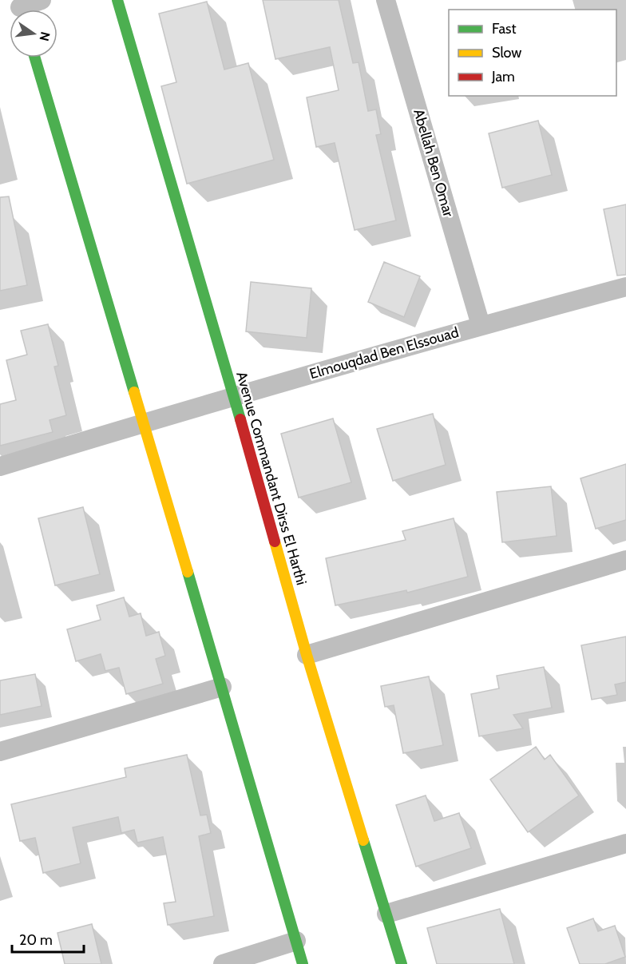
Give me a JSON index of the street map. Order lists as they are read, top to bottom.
{
  "streets": {
    "street": ["Abellah Ben Omar", "Elmouqdad Ben Elssouad", "Avenue Commandant Dirss El Harthi"]
  },
  "crossings": [
    ["Abellah Ben Omar", "Elmouqdad Ben Elssouad"],
    ["Elmouqdad Ben Elssouad", "Avenue Commandant Dirss El Harthi"]
  ],
  "legend": ["Fast", "Slow", "Jam"],
  "scale_bar": "20 m",
  "north": "right"
}
